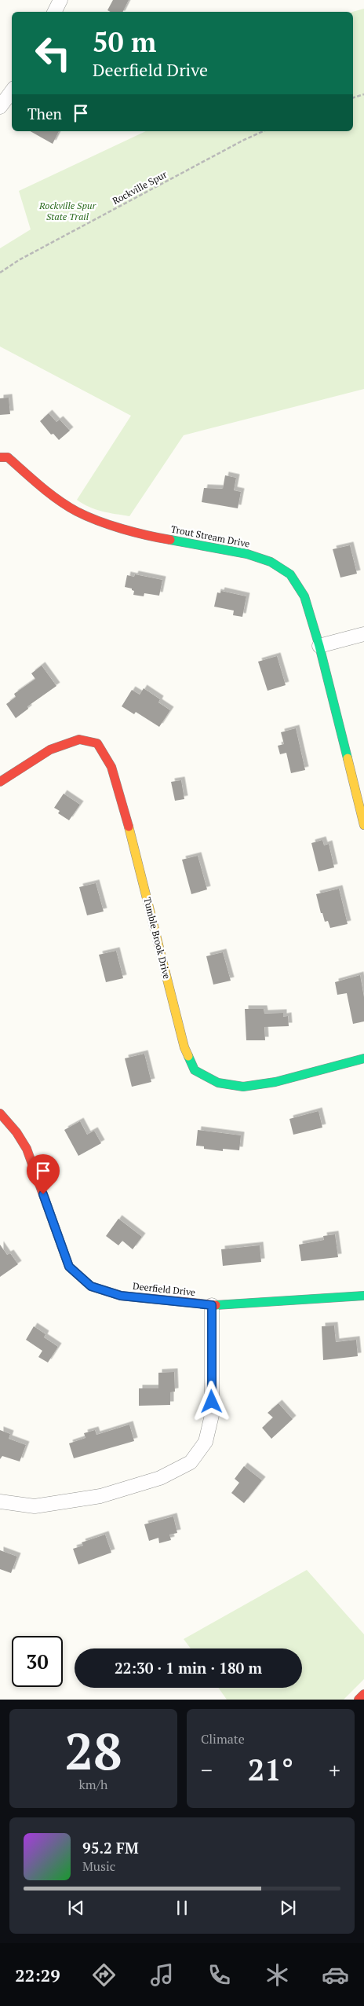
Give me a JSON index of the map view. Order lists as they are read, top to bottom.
{
  "streets": {
    "street": ["Trout Stream Drive", "Tumble Brook Drive", "Deerfield Drive"],
    "path": ["Rockville Spur"]
  },
  "parks": ["Rockville Spur State Trail"],
  "page": {
    "turn": ["50 m", "Deerfield Drive"],
    "then": "Then",
    "limit": "30",
    "trip": "22:30 · 1 min · 180 m",
    "tile": [
      ["28", "km/h"],
      "Climate"
    ],
    "heat": ["−", "21°", "+"],
    "song": ["95.2 FM", "Music"],
    "tabs": "22:29"
  }
}
